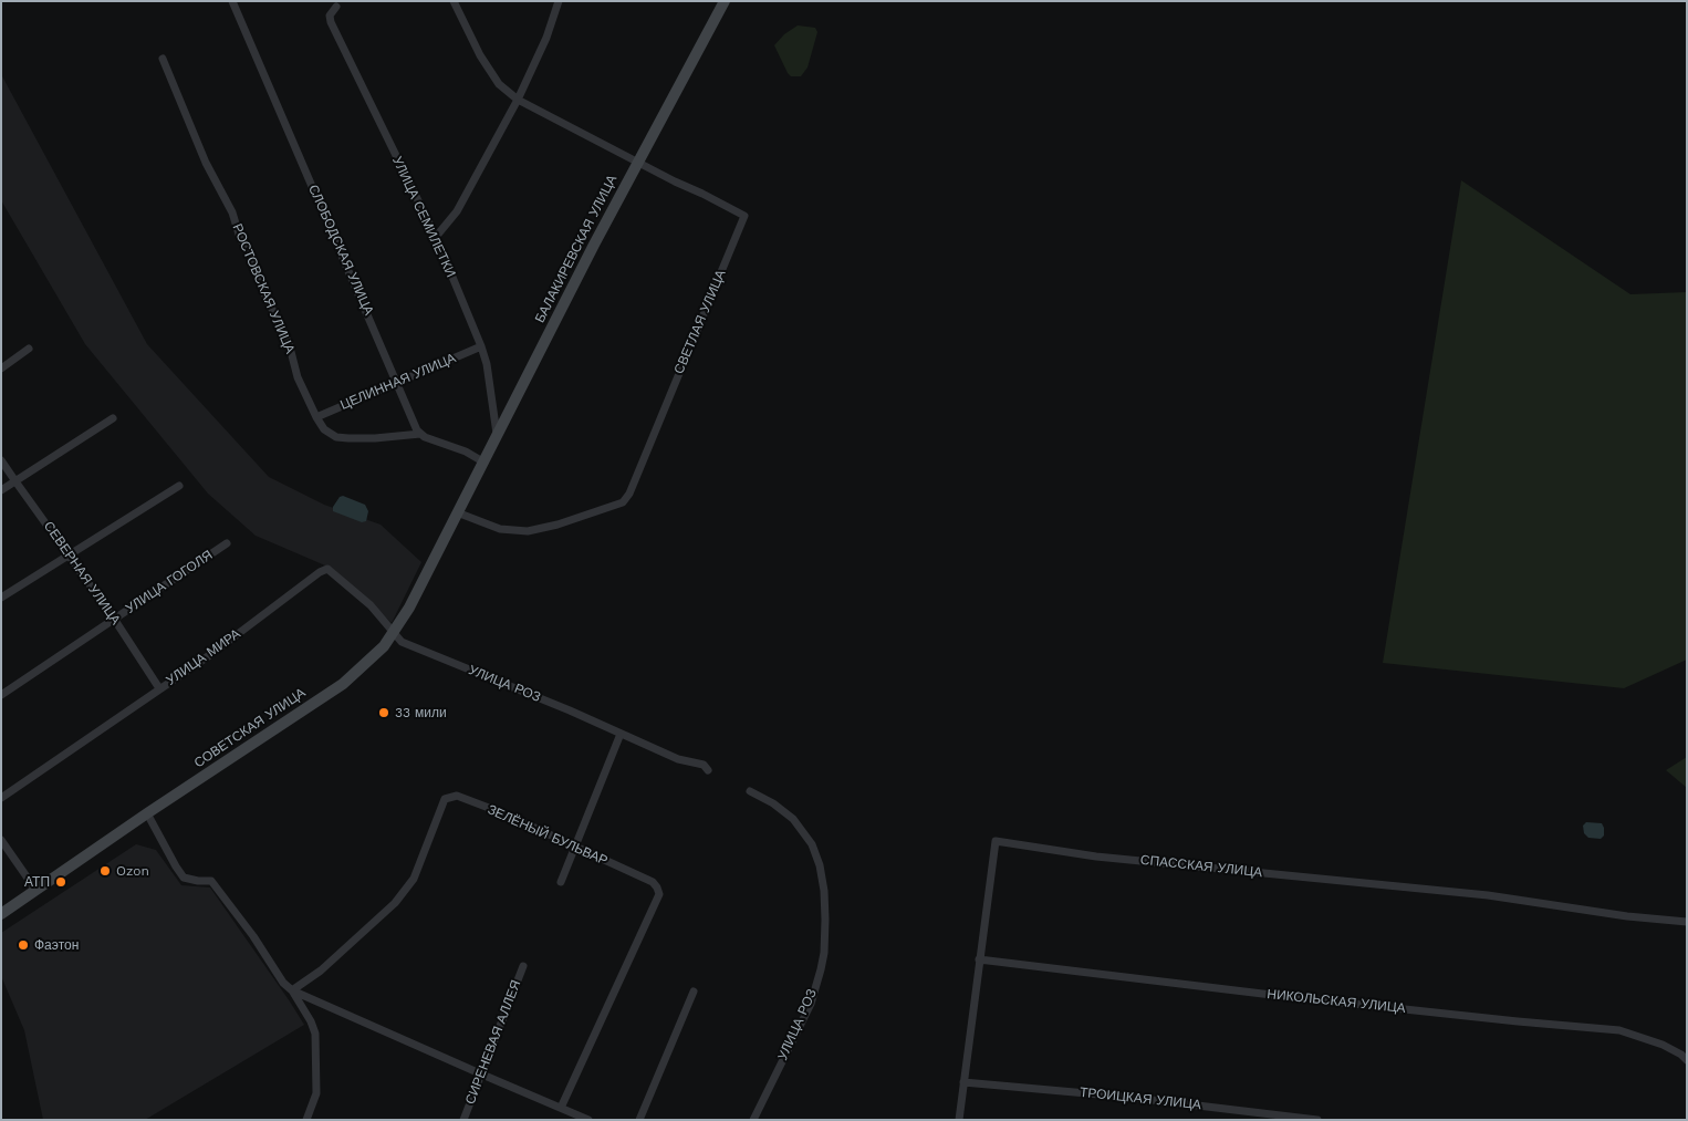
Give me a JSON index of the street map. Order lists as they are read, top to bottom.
{
  "streets": {
    "street": [
      "УЛИЦА СЕМИЛЕТКИ",
      "БАЛАКИРЕВСКАЯ УЛИЦА",
      "СЛОБОДСКАЯ УЛИЦА",
      "РОСТОВСКАЯ УЛИЦА",
      "СВЕТЛАЯ УЛИЦА",
      "ЦЕЛИННАЯ УЛИЦА",
      "СЕВЕРНАЯ УЛИЦА",
      "УЛИЦА ГОГОЛЯ",
      "УЛИЦА МИРА",
      "УЛИЦА РОЗ",
      "СОВЕТСКАЯ УЛИЦА",
      "ЗЕЛЁНЫЙ БУЛЬВАР",
      "СПАССКАЯ УЛИЦА",
      "НИКОЛЬСКАЯ УЛИЦА",
      "СИРЕНЕВАЯ АЛЛЕЯ",
      "ТРОИЦКАЯ УЛИЦА"
    ]
  },
  "crossings": [
    ["УЛИЦА СЕМИЛЕТКИ", "БАЛАКИРЕВСКАЯ УЛИЦА"],
    ["УЛИЦА СЕМИЛЕТКИ", "ЦЕЛИННАЯ УЛИЦА"],
    ["БАЛАКИРЕВСКАЯ УЛИЦА", "СВЕТЛАЯ УЛИЦА"],
    ["БАЛАКИРЕВСКАЯ УЛИЦА", "СОВЕТСКАЯ УЛИЦА"],
    ["СЛОБОДСКАЯ УЛИЦА", "РОСТОВСКАЯ УЛИЦА"],
    ["СЛОБОДСКАЯ УЛИЦА", "ЦЕЛИННАЯ УЛИЦА"],
    ["РОСТОВСКАЯ УЛИЦА", "ЦЕЛИННАЯ УЛИЦА"],
    ["СВЕТЛАЯ УЛИЦА", "СОВЕТСКАЯ УЛИЦА"],
    ["СЕВЕРНАЯ УЛИЦА", "УЛИЦА ГОГОЛЯ"],
    ["СЕВЕРНАЯ УЛИЦА", "УЛИЦА МИРА"],
    ["УЛИЦА МИРА", "УЛИЦА РОЗ"],
    ["УЛИЦА МИРА", "СОВЕТСКАЯ УЛИЦА"],
    ["УЛИЦА РОЗ", "СОВЕТСКАЯ УЛИЦА"],
    ["СПАССКАЯ УЛИЦА", "НИКОЛЬСКАЯ УЛИЦА"],
    ["СПАССКАЯ УЛИЦА", "ТРОИЦКАЯ УЛИЦА"]
  ],
  "places": [
    "33 мили",
    "Ozon",
    "АТП",
    "Фаэтон"
  ]
}
